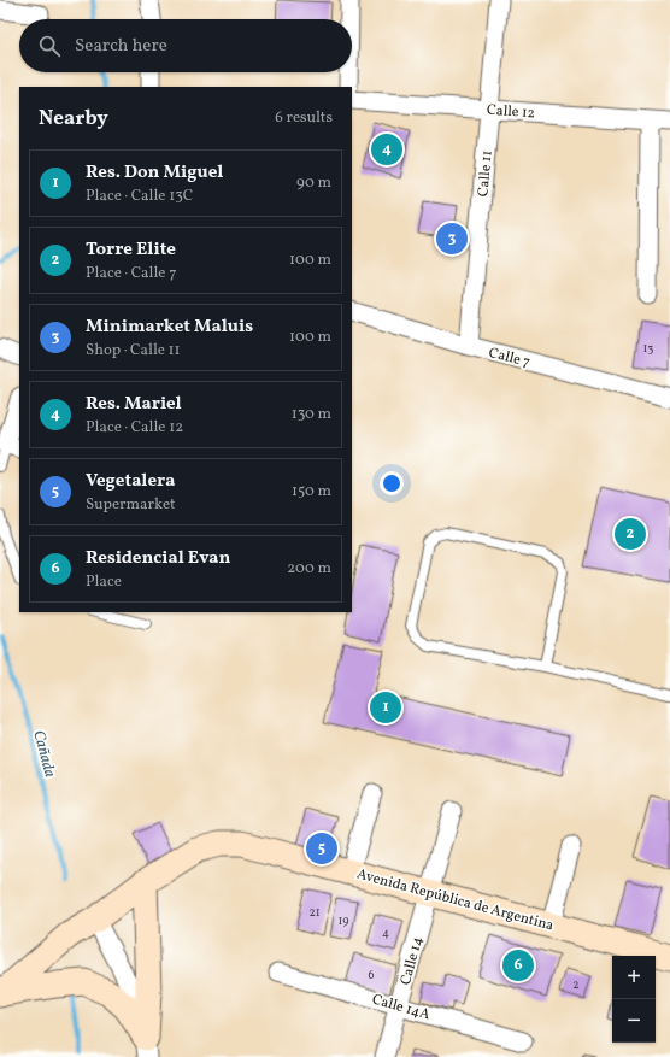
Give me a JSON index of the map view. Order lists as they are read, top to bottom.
{
  "streets": {
    "main road": ["Avenida República de Argentina"],
    "street": [
      "Calle 12",
      "Calle 11",
      "Calle 7",
      "Calle 14",
      "Calle 14A"
    ]
  },
  "crossings": [
    ["Calle 12", "Calle 11"],
    ["Calle 11", "Calle 7"],
    ["Avenida República de Argentina", "Calle 14"],
    ["Calle 14", "Calle 14A"]
  ],
  "water": ["Cañada"],
  "house_numbers": [
    "13",
    "21",
    "19",
    "4",
    "6",
    "2"
  ],
  "page": {
    "search": "Search here",
    "heading": ["Nearby", "6 results"],
    "pins": [
      "4",
      "3",
      "2",
      "1",
      "5",
      "6"
    ],
    "list": [
      {
        "mark": "1",
        "name": "Res. Don Miguel",
        "note": "Place · Calle 13C",
        "value": "90 m"
      },
      {
        "mark": "2",
        "name": "Torre Elite",
        "note": "Place · Calle 7",
        "value": "100 m"
      },
      {
        "mark": "3",
        "name": "Minimarket Maluis",
        "note": "Shop · Calle 11",
        "value": "100 m"
      },
      {
        "mark": "4",
        "name": "Res. Mariel",
        "note": "Place · Calle 12",
        "value": "130 m"
      },
      {
        "mark": "5",
        "name": "Vegetalera",
        "note": "Supermarket",
        "value": "150 m"
      },
      {
        "mark": "6",
        "name": "Residencial Evan",
        "note": "Place",
        "value": "200 m"
      }
    ],
    "map_buttons": ["+", "−"]
  }
}
